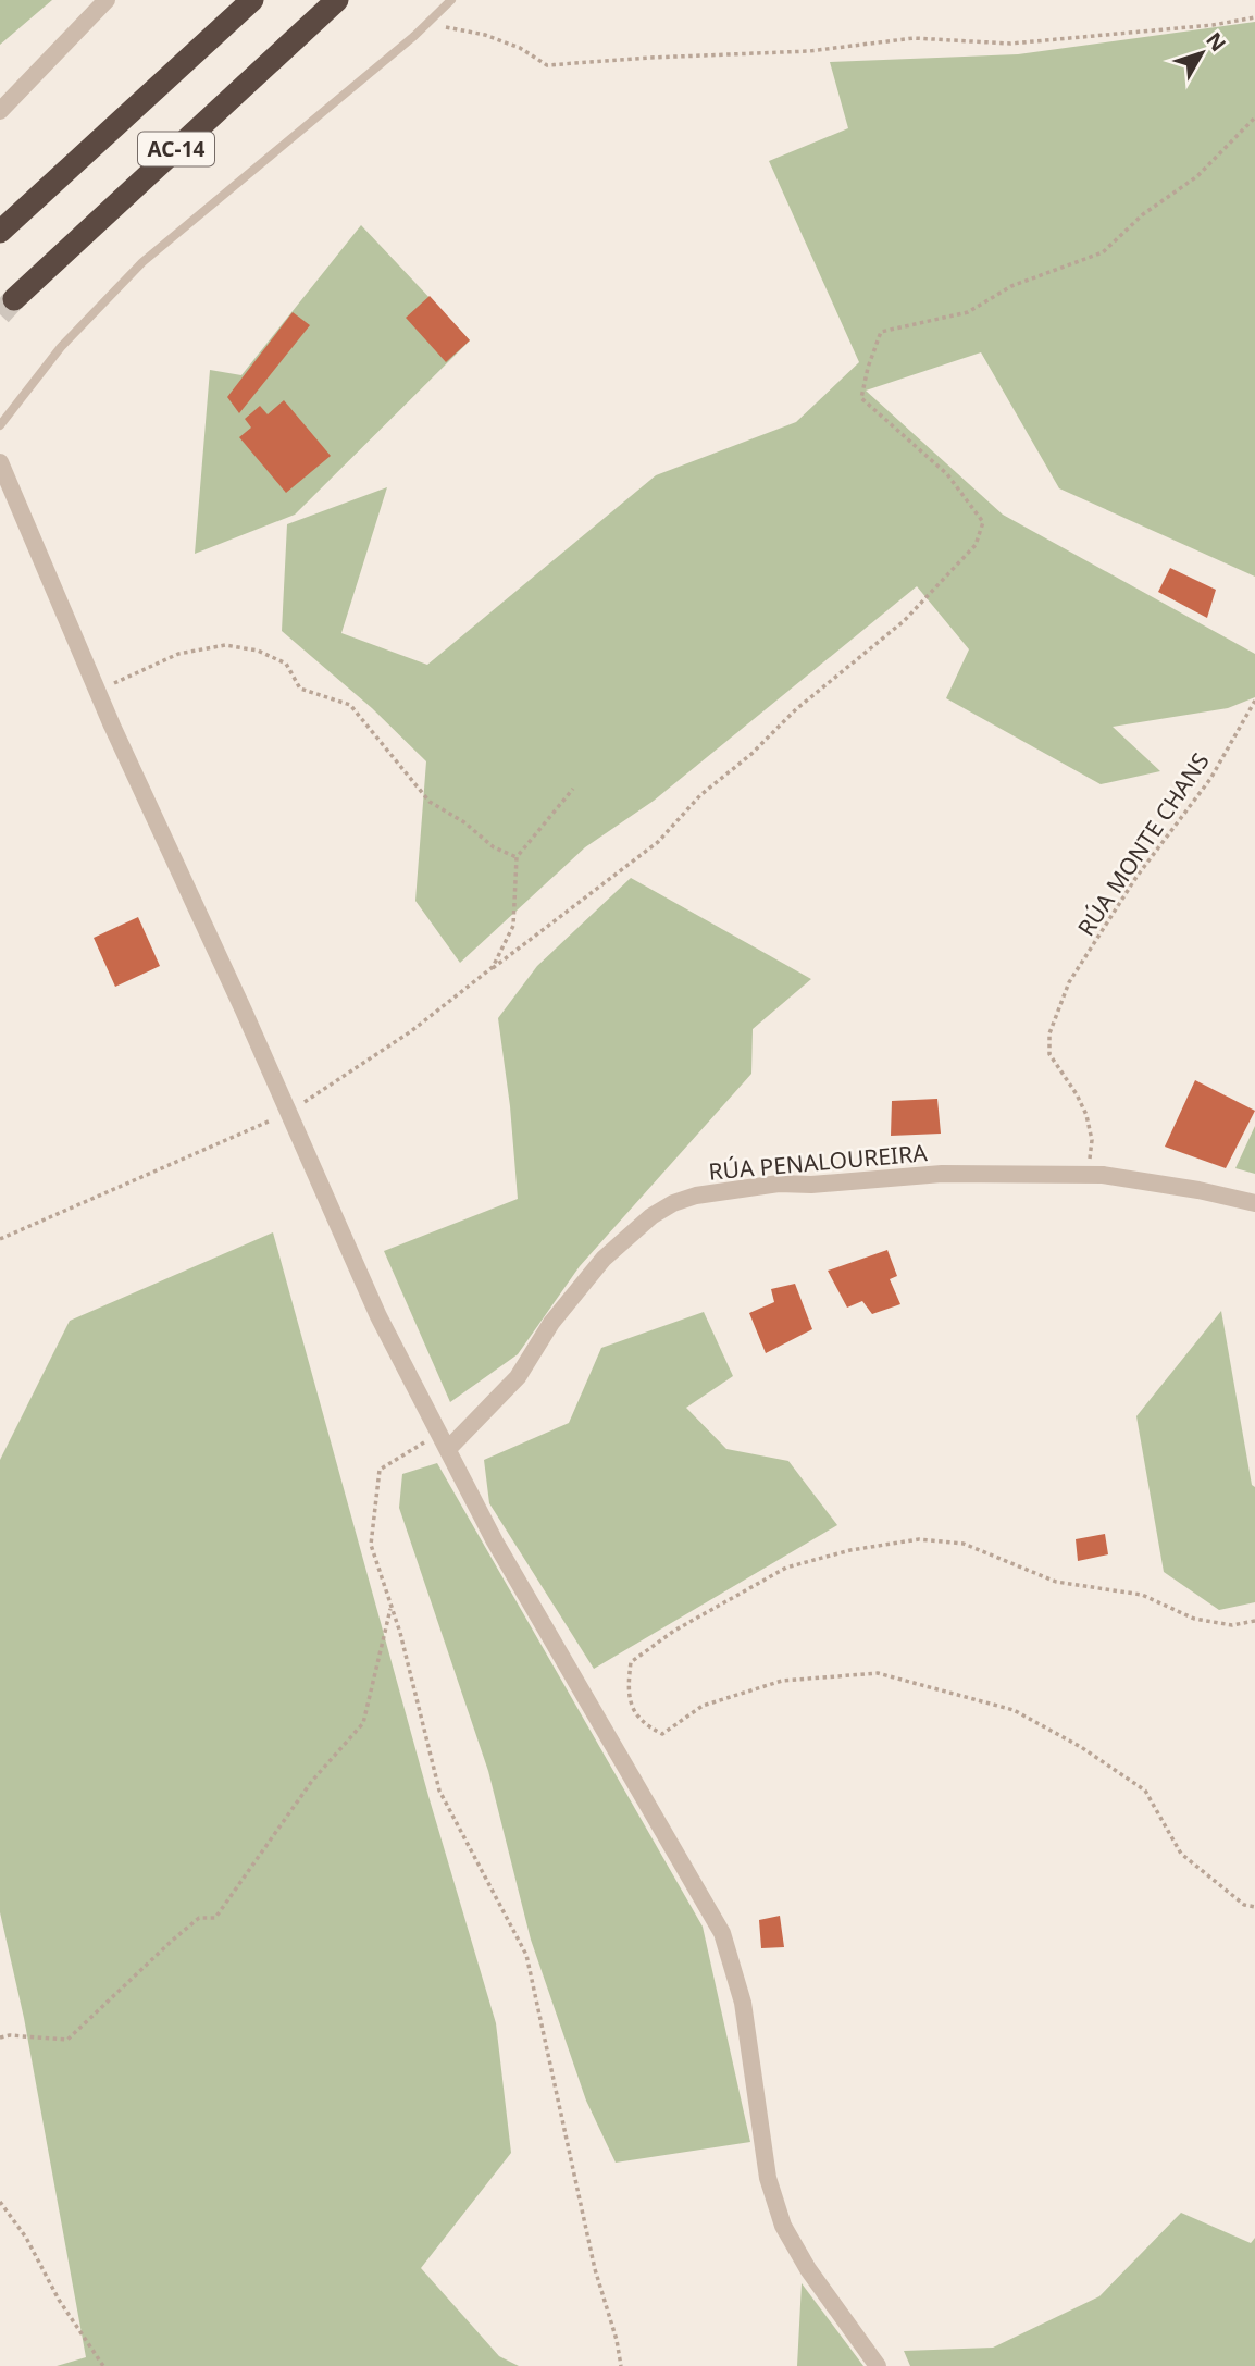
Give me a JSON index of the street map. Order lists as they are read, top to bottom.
{
  "streets": {
    "highway": ["AC-14"],
    "street": ["RÚA PENALOUREIRA"],
    "path": ["RÚA MONTE CHANS"]
  },
  "crossings": [
    ["RÚA MONTE CHANS", "RÚA PENALOUREIRA"]
  ],
  "north": "top right"
}
